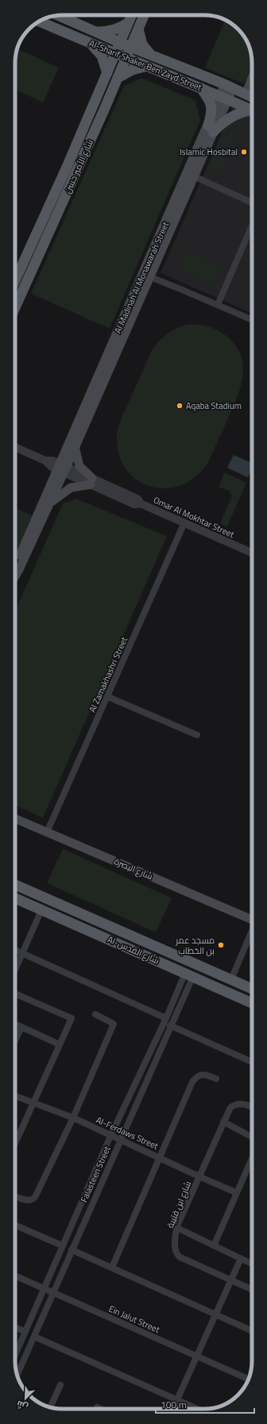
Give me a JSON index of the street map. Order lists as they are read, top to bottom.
{
  "streets": {
    "main road": [
      "Al-Sharif Shaker Ben Zayd Street",
      "شارع الأمير حسن",
      "Al Madinah Al Monawarah Street",
      "شارع البصرة",
      "Al-شارع القدس"
    ],
    "street": [
      "Omar Al Mokhtar Street",
      "Al Zamakhashri Street",
      "Al-Ferdaws Street",
      "Falasteen Street",
      "شارع ابن قتيبة",
      "Ein Jalut Street"
    ]
  },
  "crossings": [
    ["Al-Sharif Shaker Ben Zayd Street", "شارع الأمير حسن"],
    ["Al-Sharif Shaker Ben Zayd Street", "Al Madinah Al Monawarah Street"],
    ["Al Madinah Al Monawarah Street", "Omar Al Mokhtar Street"],
    ["Omar Al Mokhtar Street", "Al Zamakhashri Street"],
    ["Al Zamakhashri Street", "شارع البصرة"],
    ["Al-شارع القدس", "Falasteen Street"],
    ["Al-Ferdaws Street", "Falasteen Street"],
    ["Al-Ferdaws Street", "شارع ابن قتيبة"],
    ["Falasteen Street", "Ein Jalut Street"]
  ],
  "places": ["Islamic Hosbital", "Aqaba Stadium", "مسجد عمر بن الخطاب"],
  "scale_bar": "100 m",
  "north": "bottom left"
}
